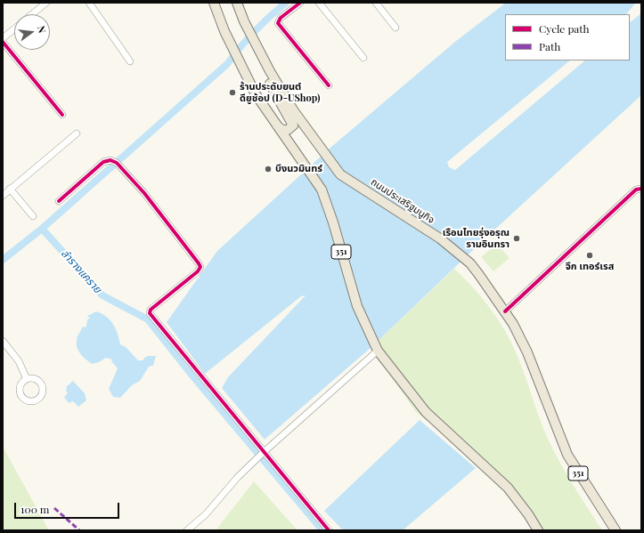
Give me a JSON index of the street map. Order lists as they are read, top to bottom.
{
  "streets": {
    "main road": ["ถนนประเสริฐมนูกิจ", "351"]
  },
  "water": ["ลำรางแคราย"],
  "places": [
    "ร้านประดับยนต์ ดียูช้อป (D-UShop)",
    "บึงนวมินทร์",
    "เรือนไทยรุ่งอรุณ รามอินทรา",
    "จึก เทอร์เรส"
  ],
  "legend": ["Cycle path", "Path"],
  "scale_bar": "100 m",
  "north": "right"
}
